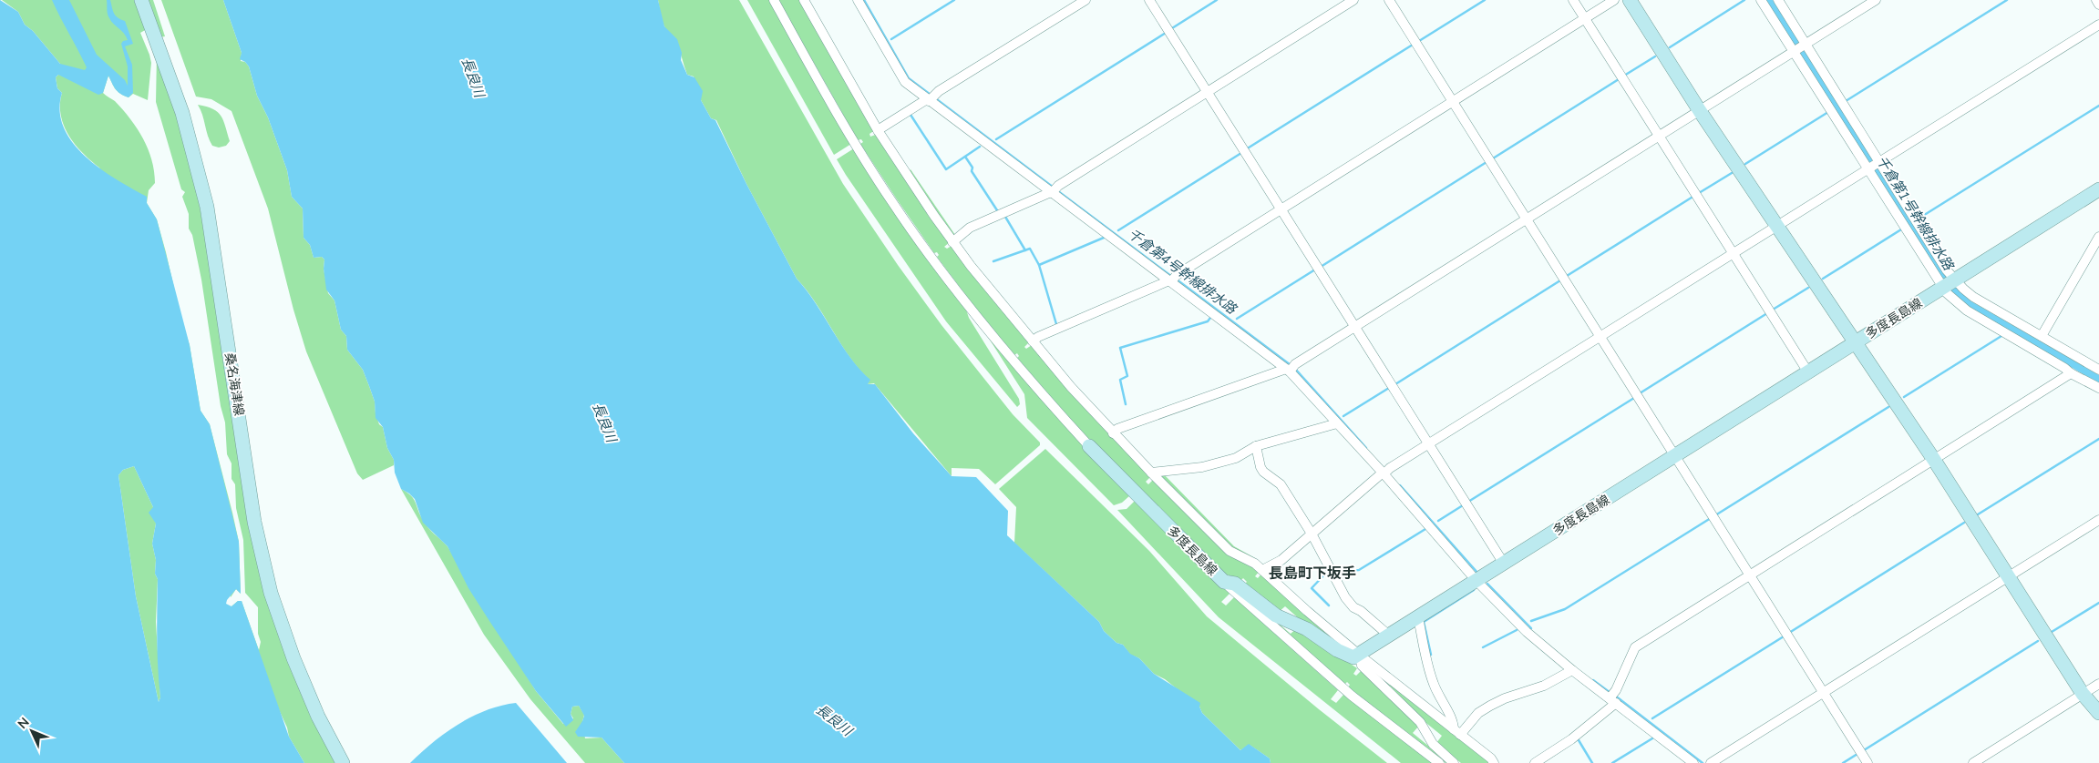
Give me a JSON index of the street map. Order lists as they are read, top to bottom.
{
  "streets": {
    "main road": ["多度長島線", "桑名海津線"]
  },
  "districts": ["長島町下坂手"],
  "water": ["長良川", "千倉第1号幹線排水路", "千倉第4号幹線排水路"],
  "north": "top left"
}
